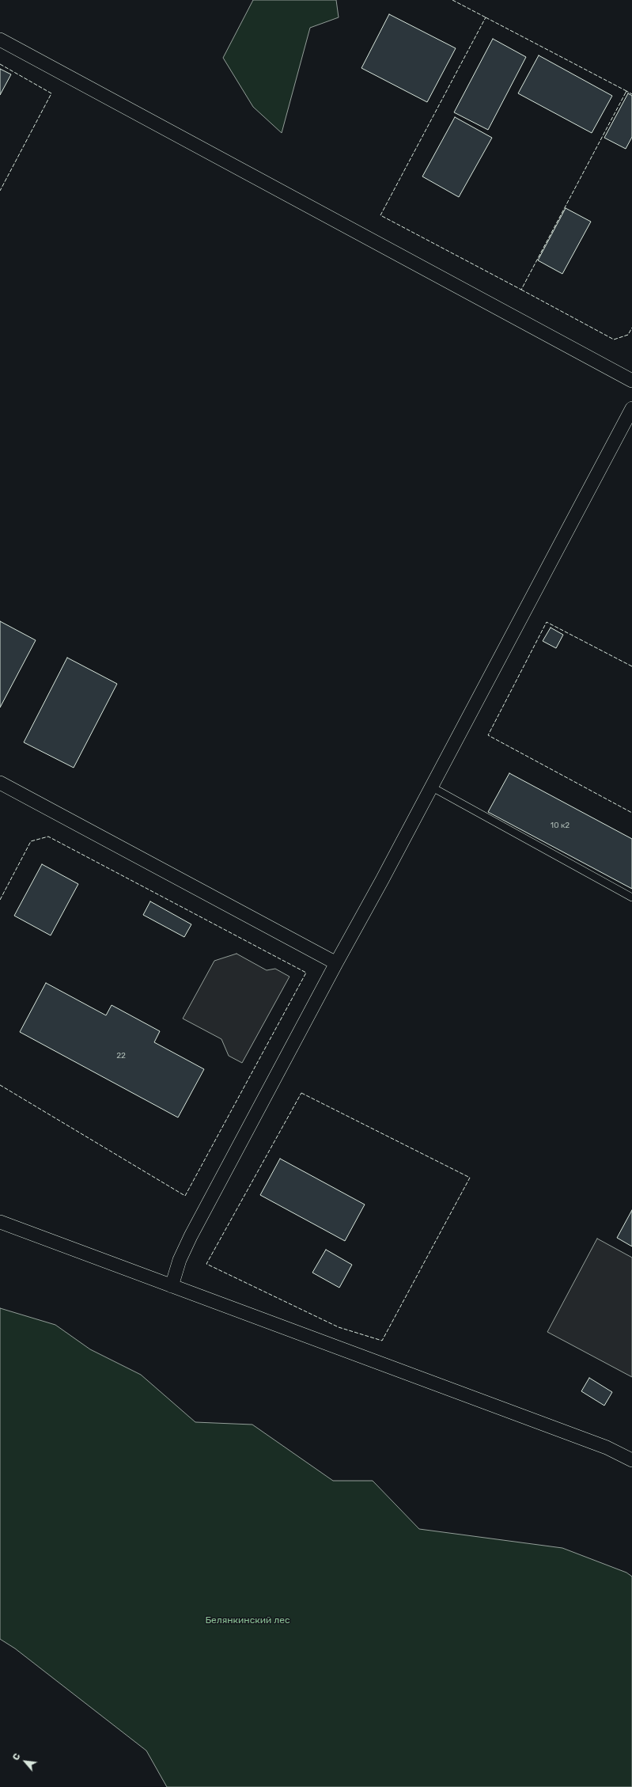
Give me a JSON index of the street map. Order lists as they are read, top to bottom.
{
  "parks": ["Белянкинский лес"],
  "house_numbers": ["10 к2", "22"],
  "north": "top left"
}
